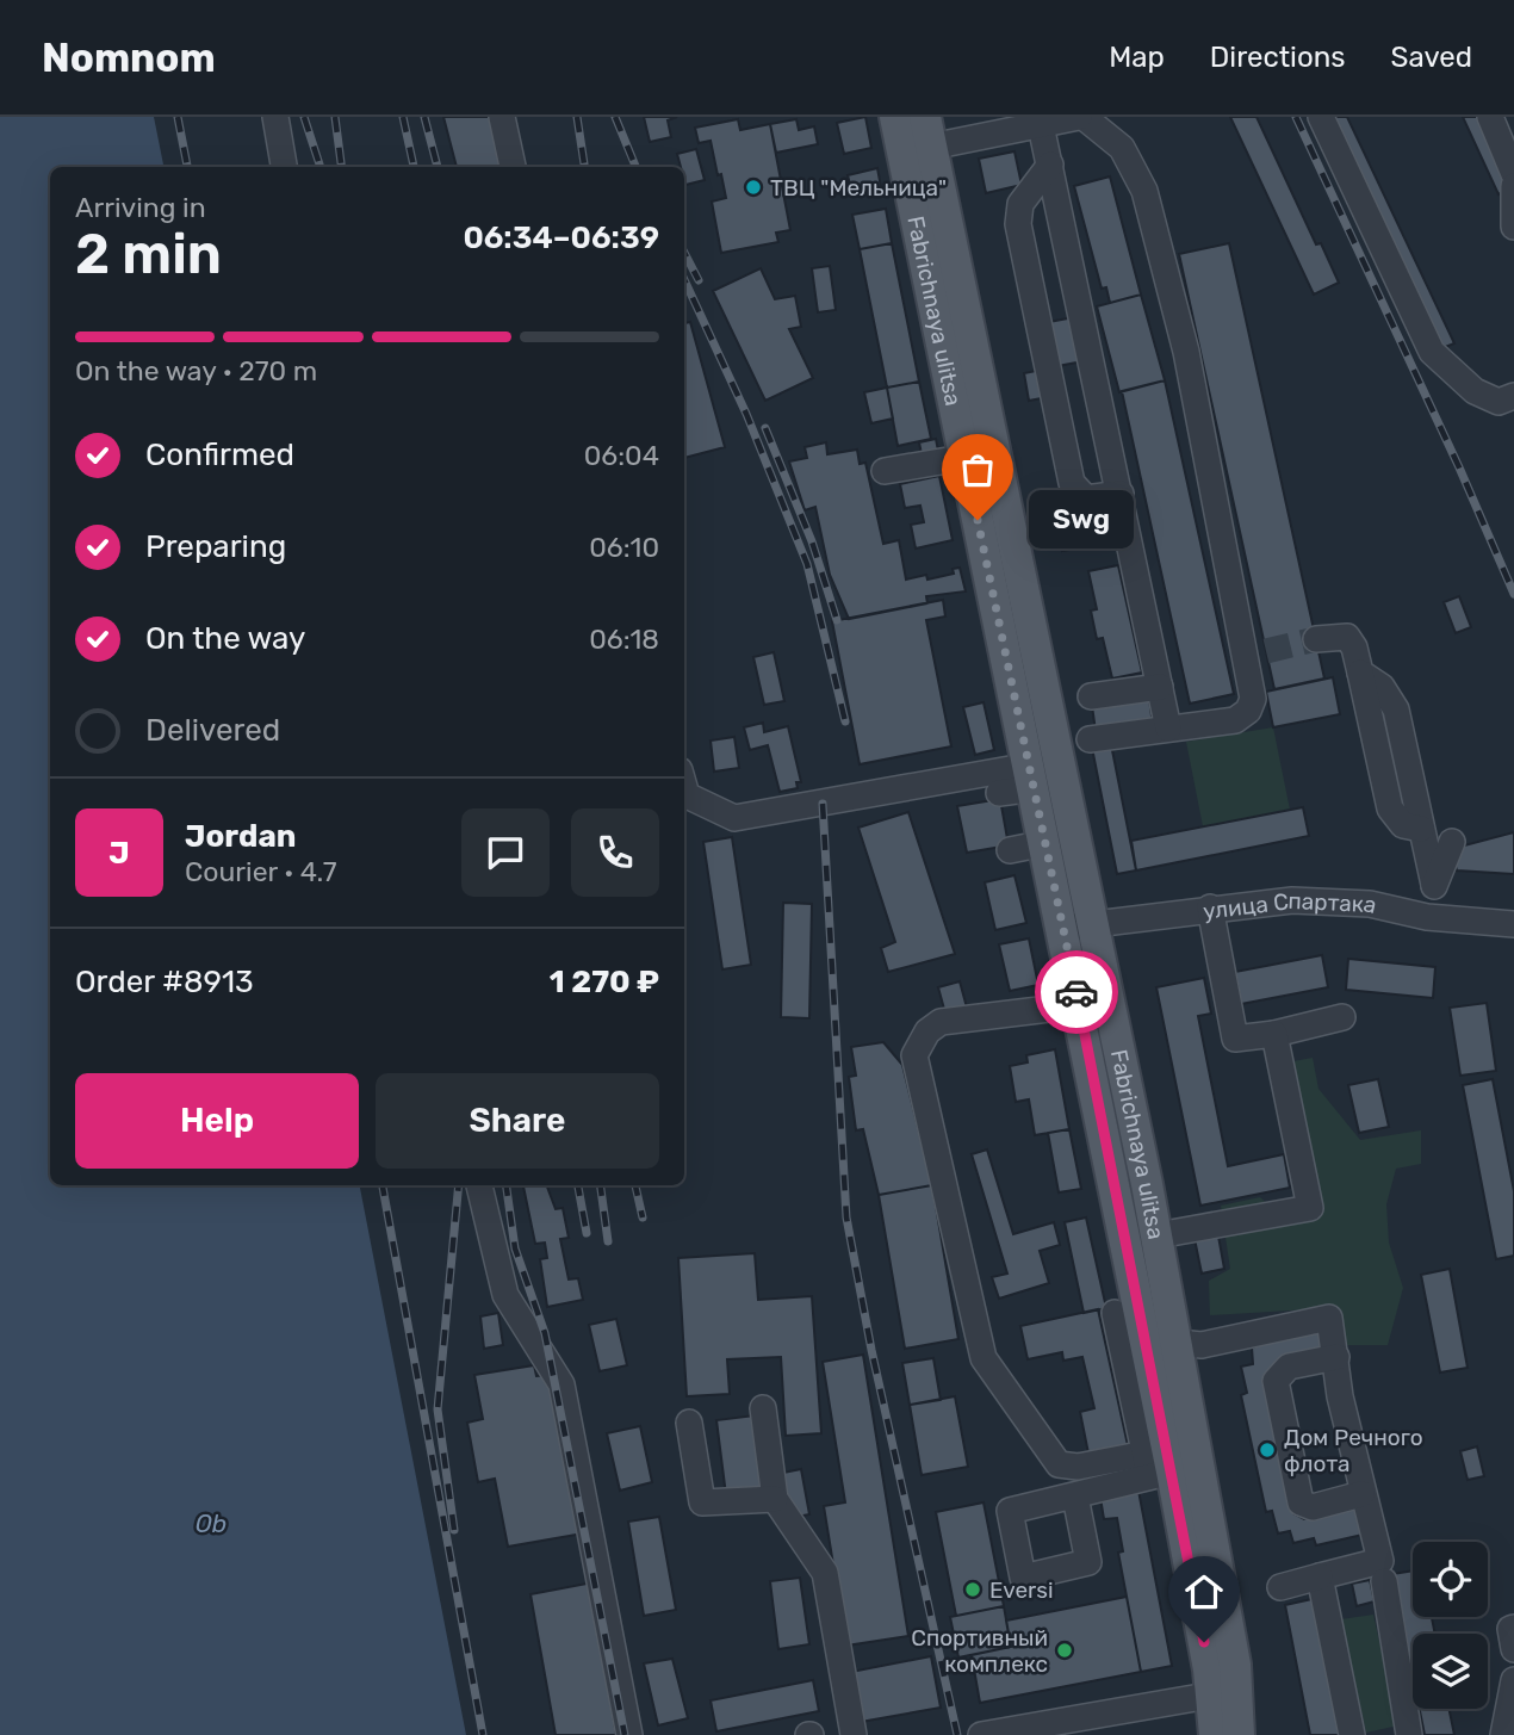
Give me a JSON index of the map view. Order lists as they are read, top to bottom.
{
  "streets": {
    "main road": ["Fabrichnaya ulitsa"],
    "street": ["улица Спартака"]
  },
  "crossings": [
    ["Fabrichnaya ulitsa", "улица Спартака"]
  ],
  "water": ["Ob"],
  "places": [
    "ТВЦ \"Мельница\"",
    "Swg",
    "Дом Речного флота",
    "Eversi",
    "Спортивный комплекс"
  ],
  "page": {
    "header": "Nomnom",
    "nav": ["Map", "Directions", "Saved"],
    "heading": ["2 min", "Arriving in", "06:34–06:39"],
    "panel": [
      "Jordan",
      "Courier · 4.7",
      "Order #8913",
      "1 270 ₽"
    ],
    "bar": "On the way · 270 m",
    "list": [
      ["Confirmed", "06:04"],
      ["Preparing", "06:10"],
      ["On the way", "06:18"],
      "Delivered"
    ],
    "bubble": "Swg",
    "round": "J",
    "buttons": ["Help", "Share"]
  }
}
